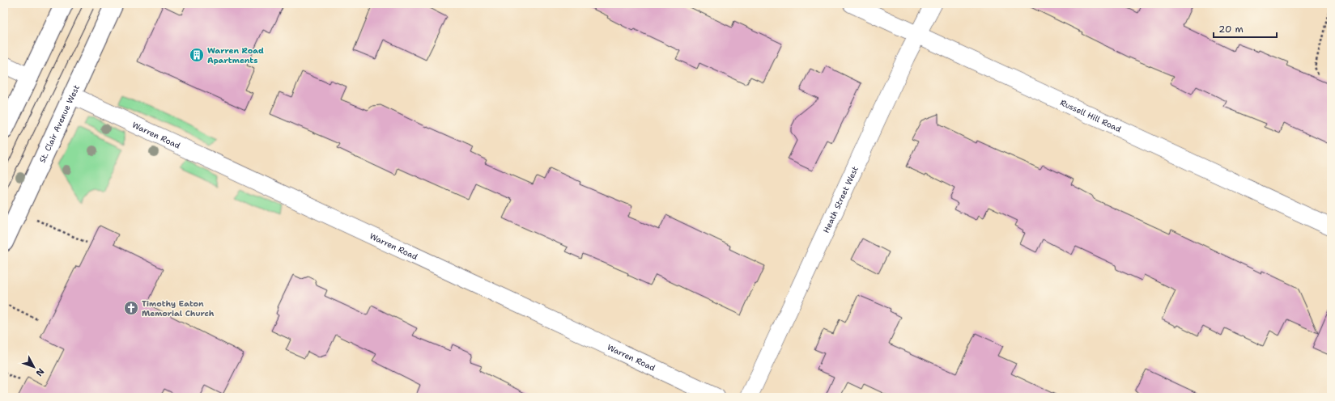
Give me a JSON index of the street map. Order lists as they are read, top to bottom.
{
  "streets": {
    "main road": ["St. Clair Avenue West"],
    "street": ["Russell Hill Road", "Warren Road", "Heath Street West"]
  },
  "crossings": [
    ["Russell Hill Road", "Heath Street West"],
    ["St. Clair Avenue West", "Warren Road"]
  ],
  "places": {
    "building": ["Warren Road Apartments"],
    "church": ["Timothy Eaton Memorial Church"]
  },
  "scale_bar": "20 m",
  "north": "bottom right"
}
